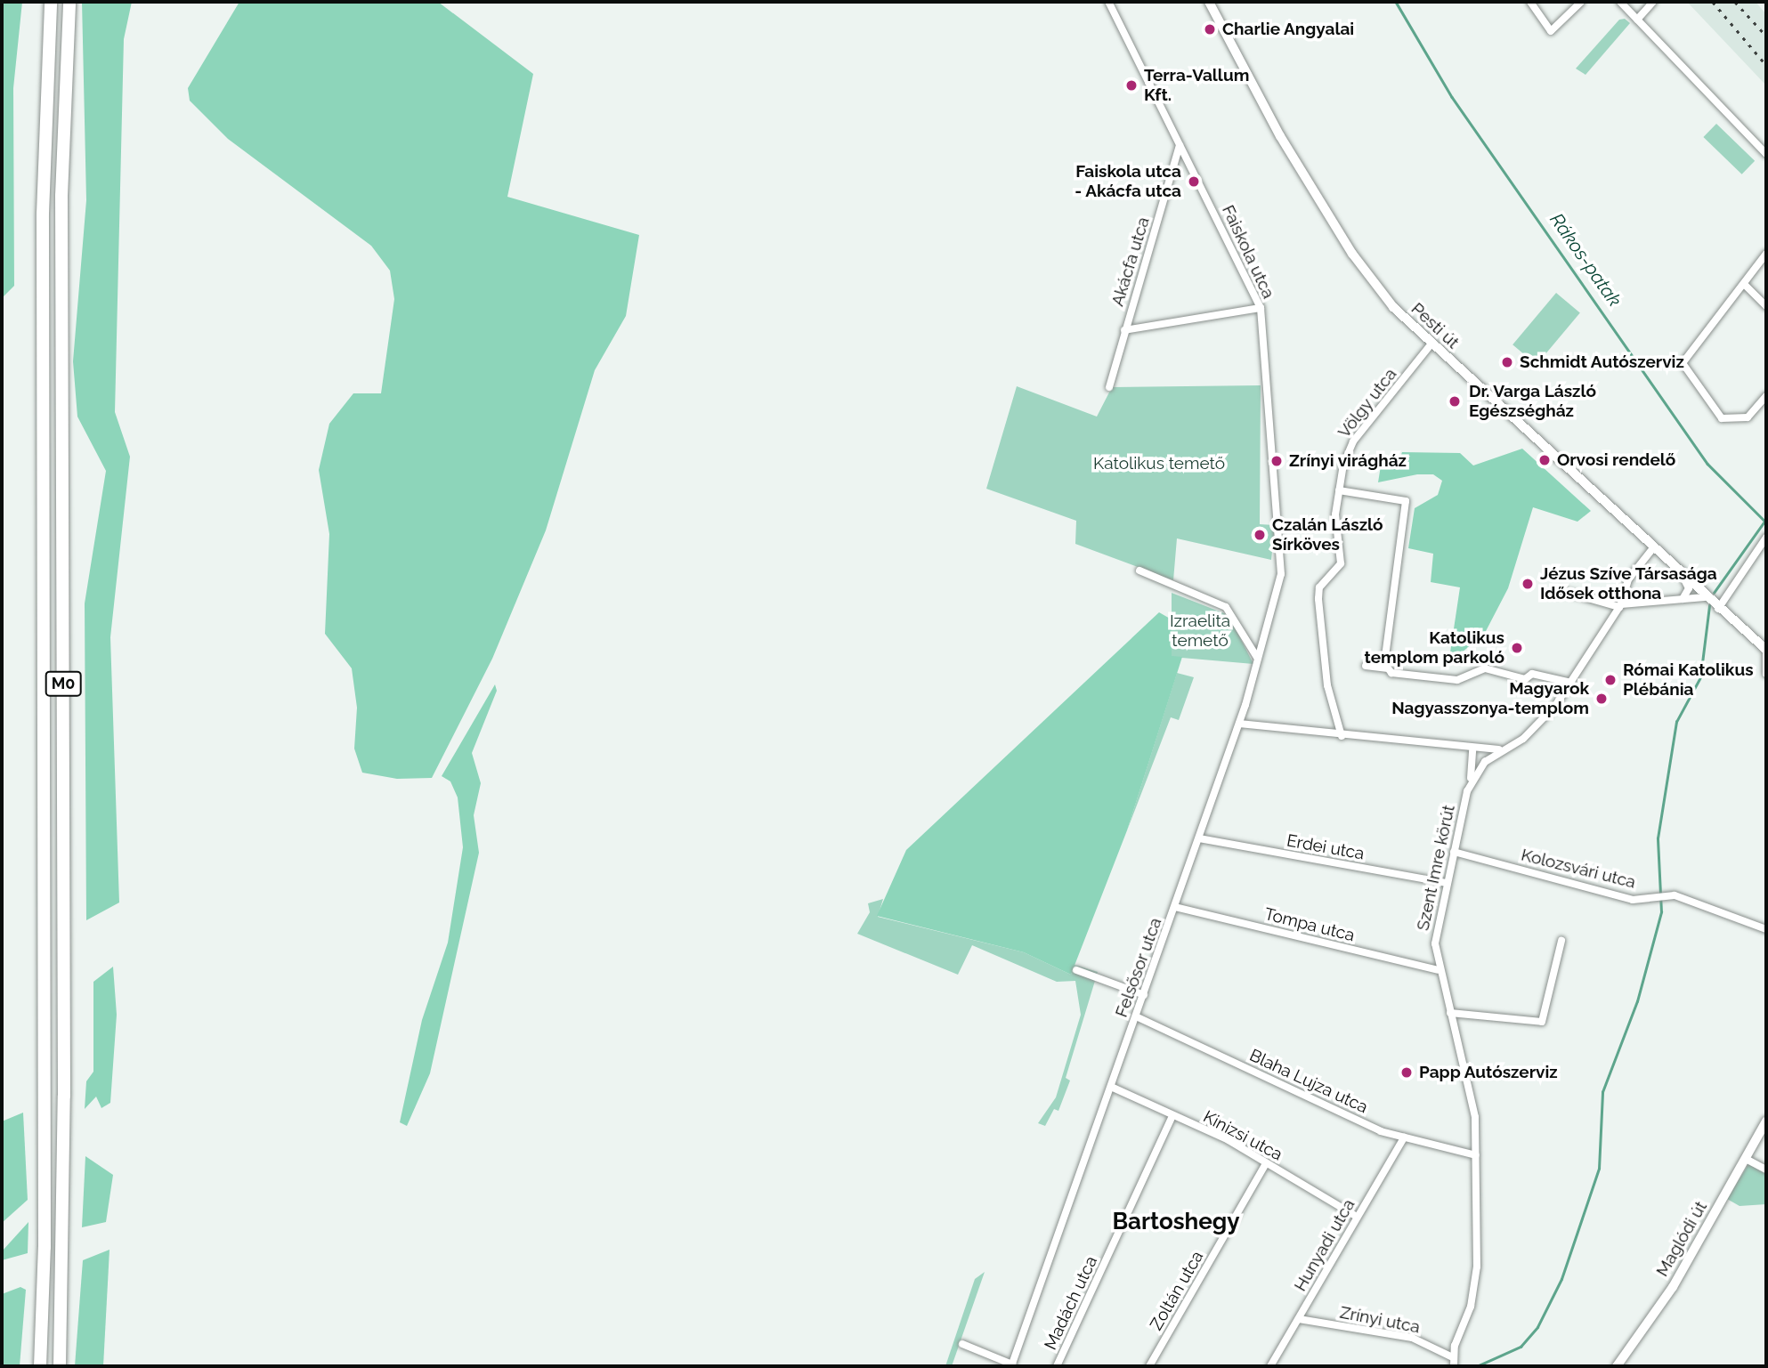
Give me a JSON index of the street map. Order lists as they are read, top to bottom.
{
  "streets": {
    "highway": ["M0"],
    "main road": ["Pesti út", "Maglódi út"],
    "street": [
      "Faiskola utca",
      "Akácfa utca",
      "Völgy utca",
      "Erdei utca",
      "Szent Imre körút",
      "Kolozsvári utca",
      "Tompa utca",
      "Felsősor utca",
      "Blaha Lujza utca",
      "Kinizsi utca",
      "Hunyadi utca",
      "Zoltán utca",
      "Madách utca",
      "Zrínyi utca"
    ]
  },
  "crossings": [
    ["Faiskola utca", "Akácfa utca"],
    ["Faiskola utca", "Felsősor utca"],
    ["Pesti út", "Völgy utca"],
    ["Pesti út", "Szent Imre körút"],
    ["Erdei utca", "Szent Imre körút"],
    ["Erdei utca", "Felsősor utca"],
    ["Szent Imre körút", "Kolozsvári utca"],
    ["Szent Imre körút", "Tompa utca"],
    ["Szent Imre körút", "Blaha Lujza utca"],
    ["Szent Imre körút", "Zrínyi utca"],
    ["Tompa utca", "Felsősor utca"],
    ["Felsősor utca", "Blaha Lujza utca"],
    ["Felsősor utca", "Kinizsi utca"],
    ["Blaha Lujza utca", "Hunyadi utca"],
    ["Kinizsi utca", "Hunyadi utca"],
    ["Kinizsi utca", "Zoltán utca"],
    ["Kinizsi utca", "Madách utca"],
    ["Hunyadi utca", "Zrínyi utca"]
  ],
  "districts": ["Bartoshegy"],
  "water": ["Rákos-patak"],
  "parks": ["Katolikus temető", "Izraelita temető"],
  "places": [
    "Charlie Angyalai",
    "Terra-Vallum Kft.",
    "Faiskola utca - Akácfa utca",
    "Schmidt Autószerviz",
    "Dr. Varga László Egészségház",
    "Orvosi rendelő",
    "Zrínyi virágház",
    "Czalán László Sírköves",
    "Jézus Szíve Társasága Idősek otthona",
    "Katolikus templom parkoló",
    "Római Katolikus Plébánia",
    "Magyarok Nagyasszonya-templom",
    "Papp Autószerviz"
  ]
}
